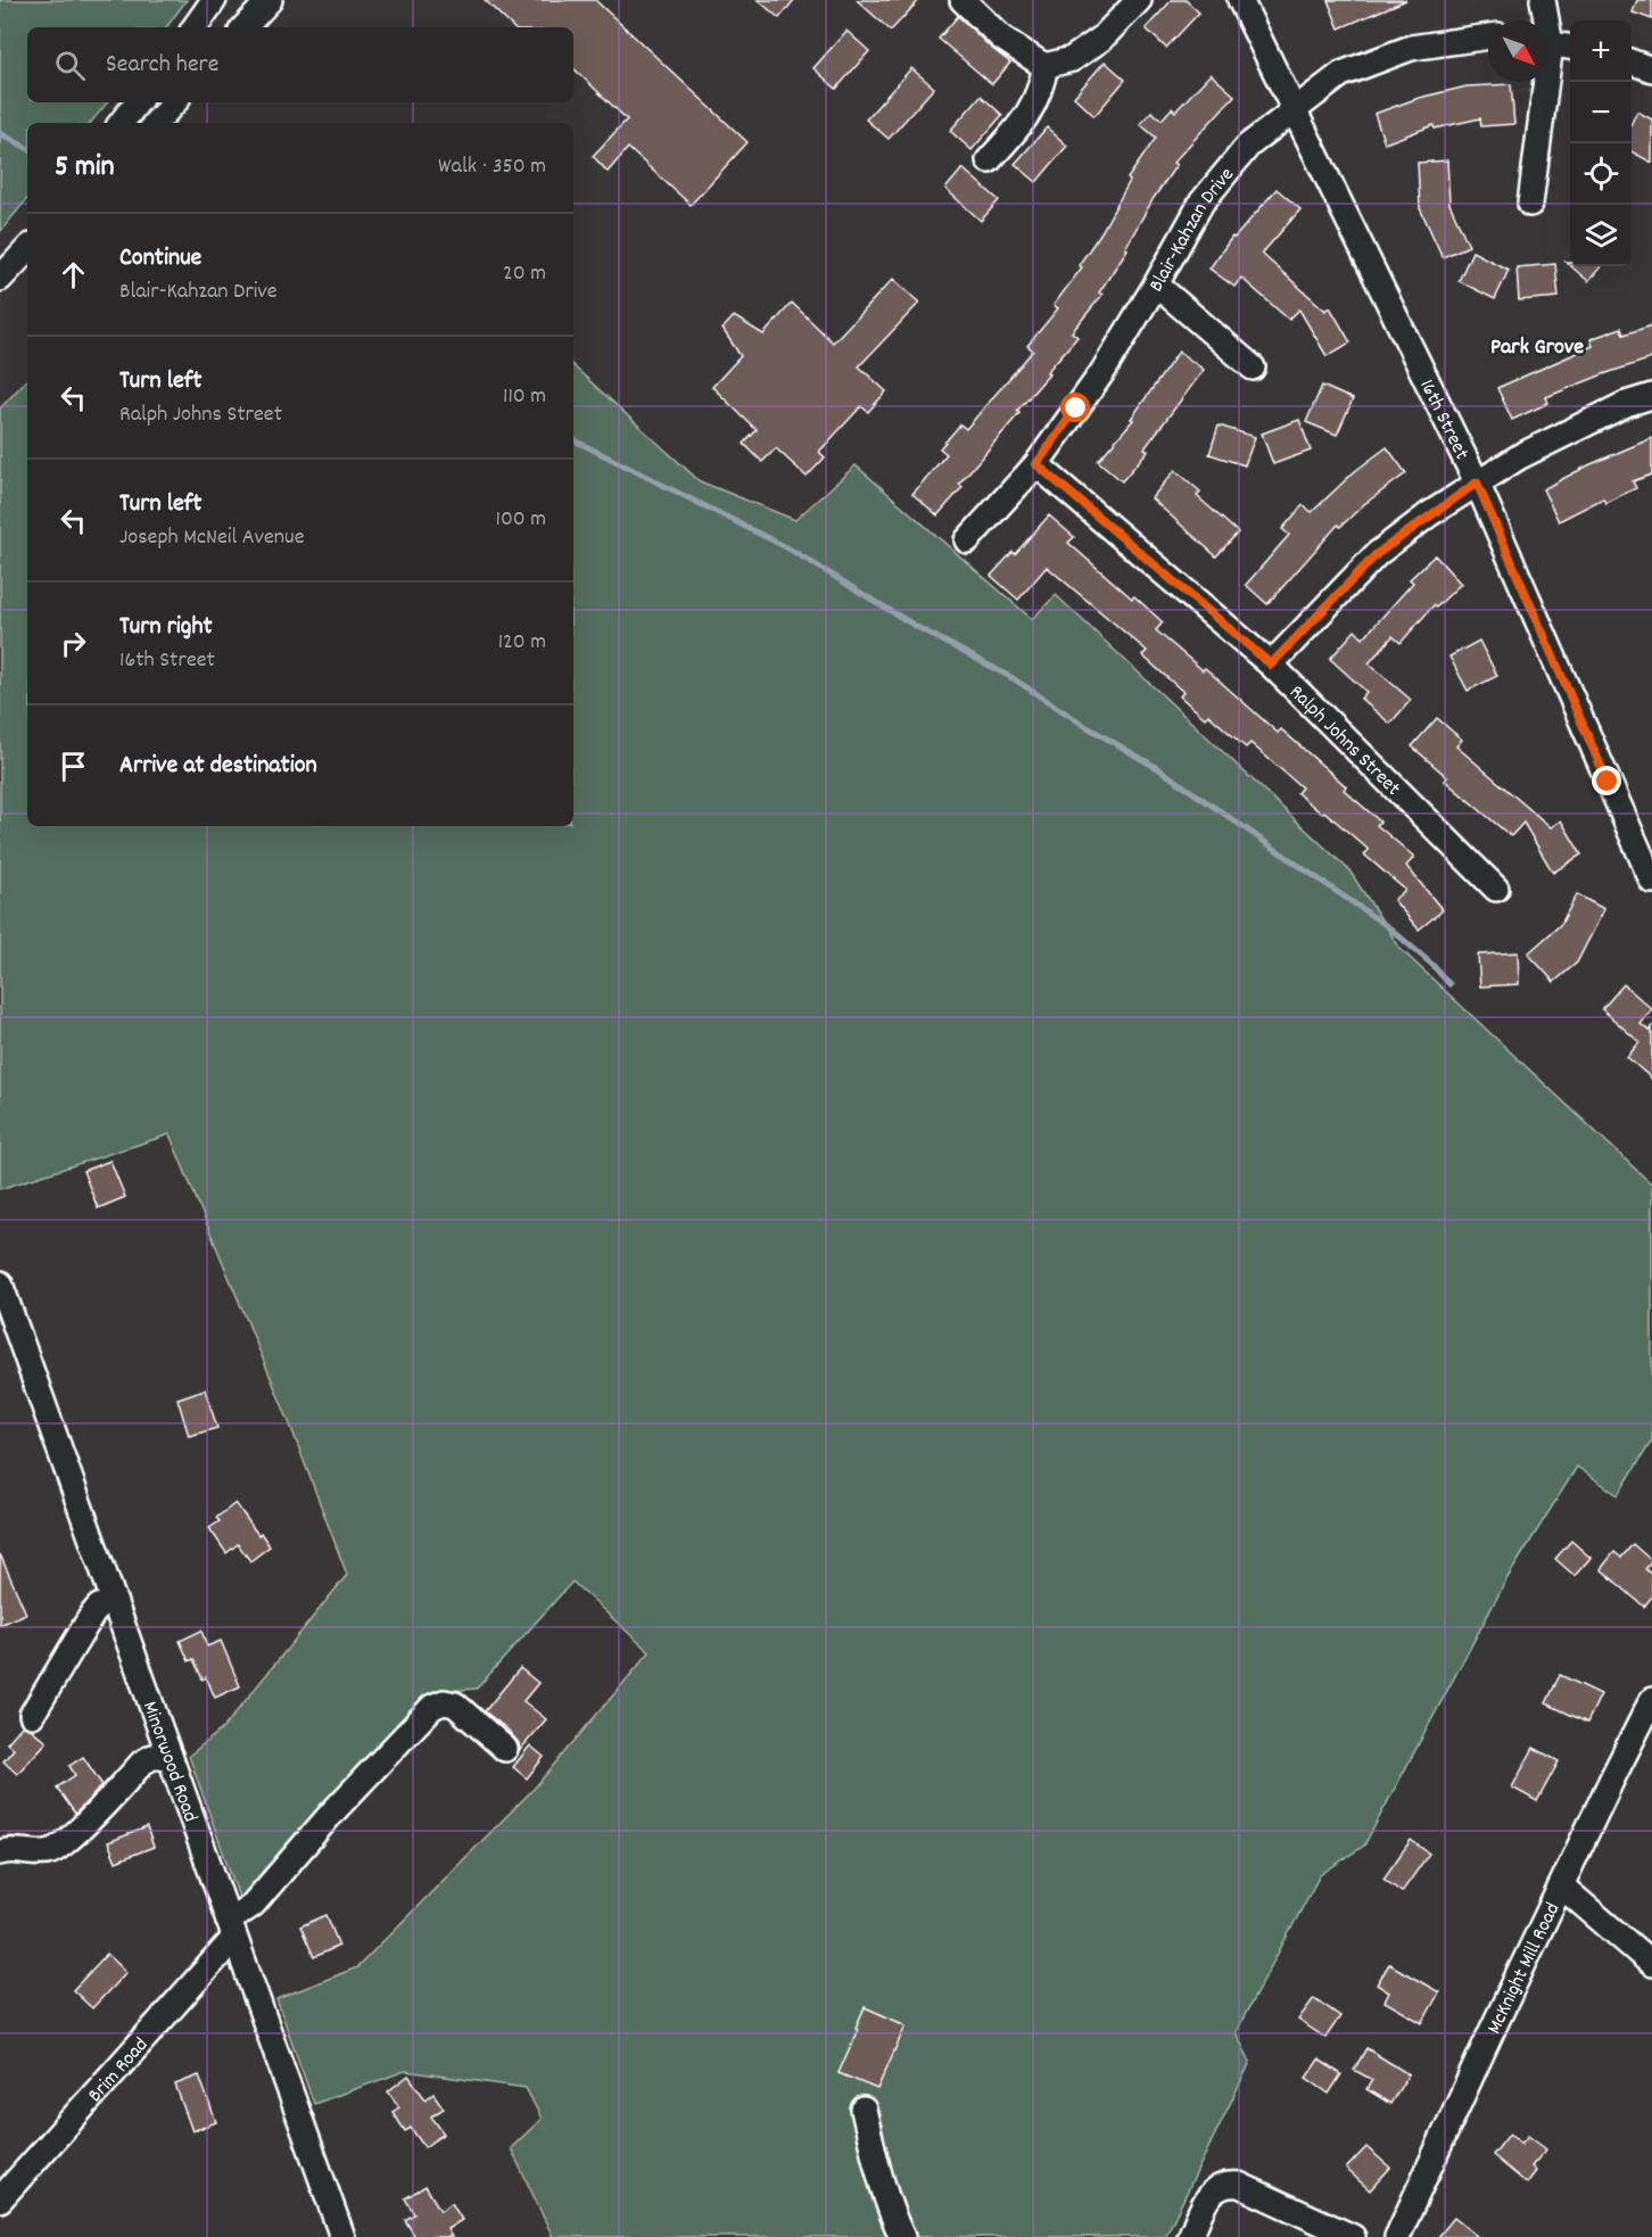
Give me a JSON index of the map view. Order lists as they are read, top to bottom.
{
  "streets": {
    "street": [
      "Blair-Kahzan Drive",
      "16th Street",
      "Ralph Johns Street",
      "Minorwood Road",
      "McKnight Mill Road",
      "Brim Road"
    ]
  },
  "crossings": [
    ["Blair-Kahzan Drive", "16th Street"],
    ["Blair-Kahzan Drive", "Ralph Johns Street"],
    ["Minorwood Road", "Brim Road"]
  ],
  "districts": ["Park Grove"],
  "north": "bottom right",
  "page": {
    "map_buttons": ["+", "−"],
    "search": "Search here",
    "heading": ["5 min", "Walk · 350 m"],
    "list": [
      ["Continue", "Blair-Kahzan Drive", "20 m"],
      ["Turn left", "Ralph Johns Street", "110 m"],
      ["Turn left", "Joseph McNeil Avenue", "100 m"],
      ["Turn right", "16th Street", "120 m"],
      "Arrive at destination"
    ]
  }
}
